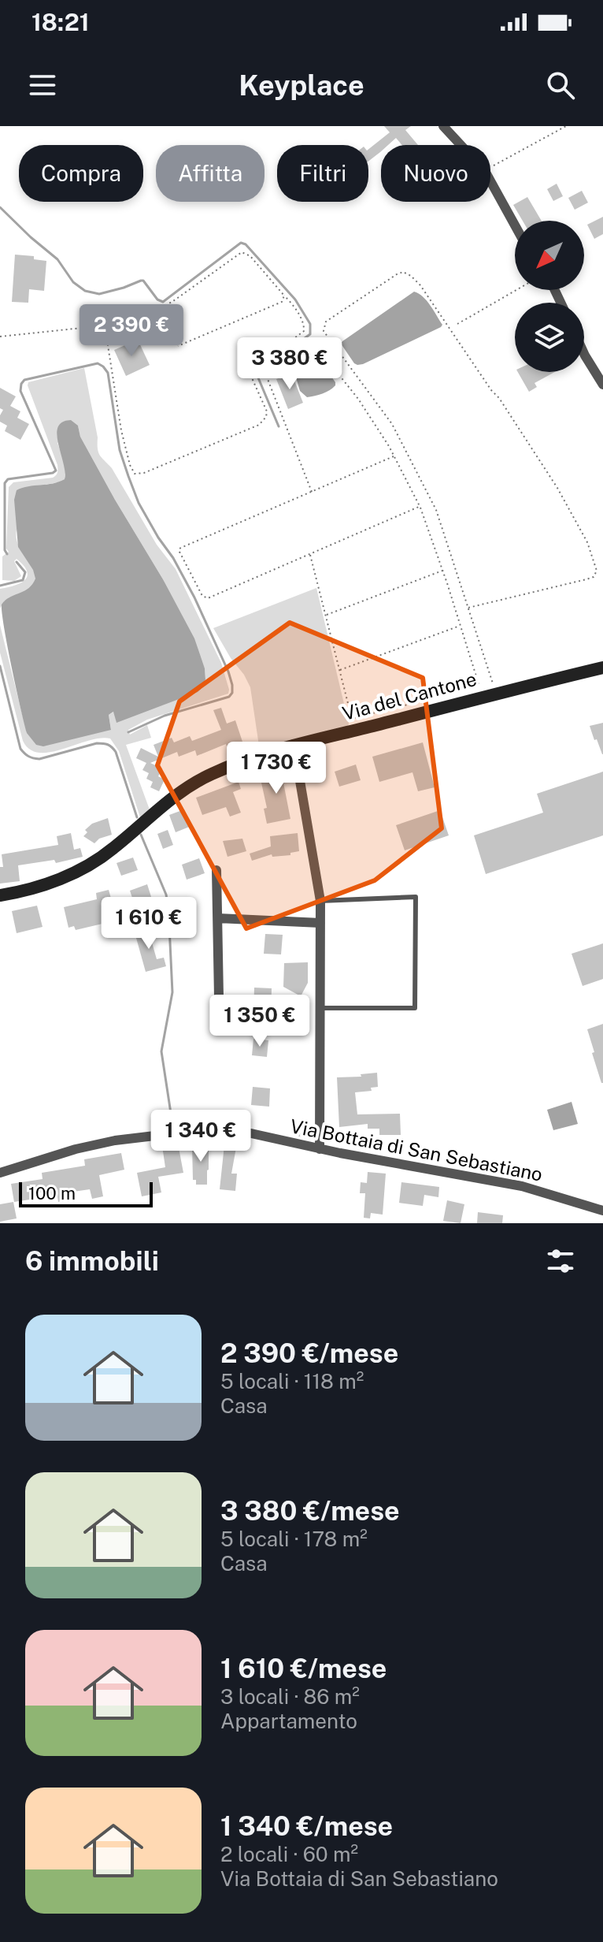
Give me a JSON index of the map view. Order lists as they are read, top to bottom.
{
  "streets": {
    "street": ["Via del Cantone", "Via Bottaia di San Sebastiano"]
  },
  "scale_bar": "100 m",
  "north": "bottom left",
  "page": {
    "status": "18:21",
    "header": "Keyplace",
    "chip": [
      "Compra",
      "Affitta",
      "Filtri",
      "Nuovo"
    ],
    "price": [
      "2 390 €",
      "3 380 €",
      "1 730 €",
      "1 610 €",
      "1 350 €",
      "1 340 €"
    ],
    "scale": "100 m",
    "heading": "6 immobili",
    "list": [
      {
        "name": "2 390 €/mese",
        "note": "5 locali · 118 m² · Casa"
      },
      {
        "name": "3 380 €/mese",
        "note": "5 locali · 178 m² · Casa"
      },
      {
        "name": "1 610 €/mese",
        "note": "3 locali · 86 m² · Appartamento"
      },
      {
        "name": "1 340 €/mese",
        "note": "2 locali · 60 m² · Via Bottaia di San Sebastiano"
      }
    ]
  }
}
